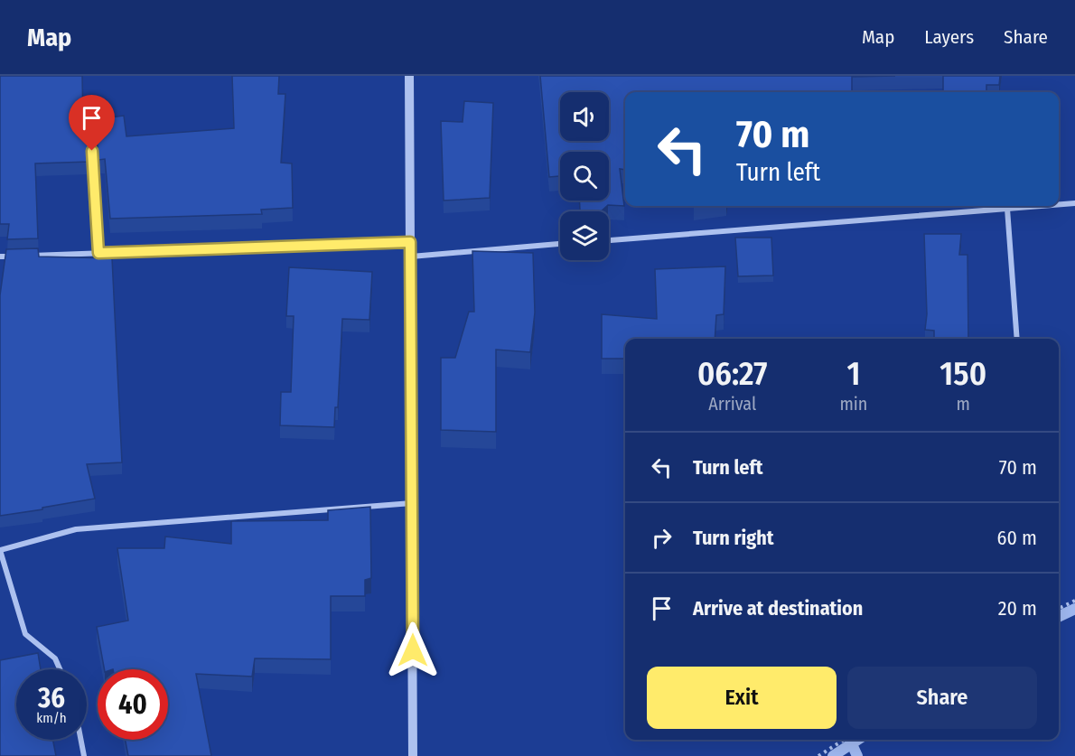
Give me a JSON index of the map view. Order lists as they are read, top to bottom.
{
  "page": {
    "header": "Map",
    "nav": ["Map", "Layers", "Share"],
    "turn": ["70 m", "Turn left"],
    "eta": [
      "06:27",
      "Arrival",
      "1",
      "min",
      "150",
      "m"
    ],
    "list": [
      {
        "name": "Turn left",
        "value": "70 m"
      },
      {
        "name": "Turn right",
        "value": "60 m"
      },
      {
        "name": "Arrive at destination",
        "value": "20 m"
      }
    ],
    "buttons": ["Exit", "Share"],
    "speed": "36 km/h",
    "limit": "40"
  }
}
